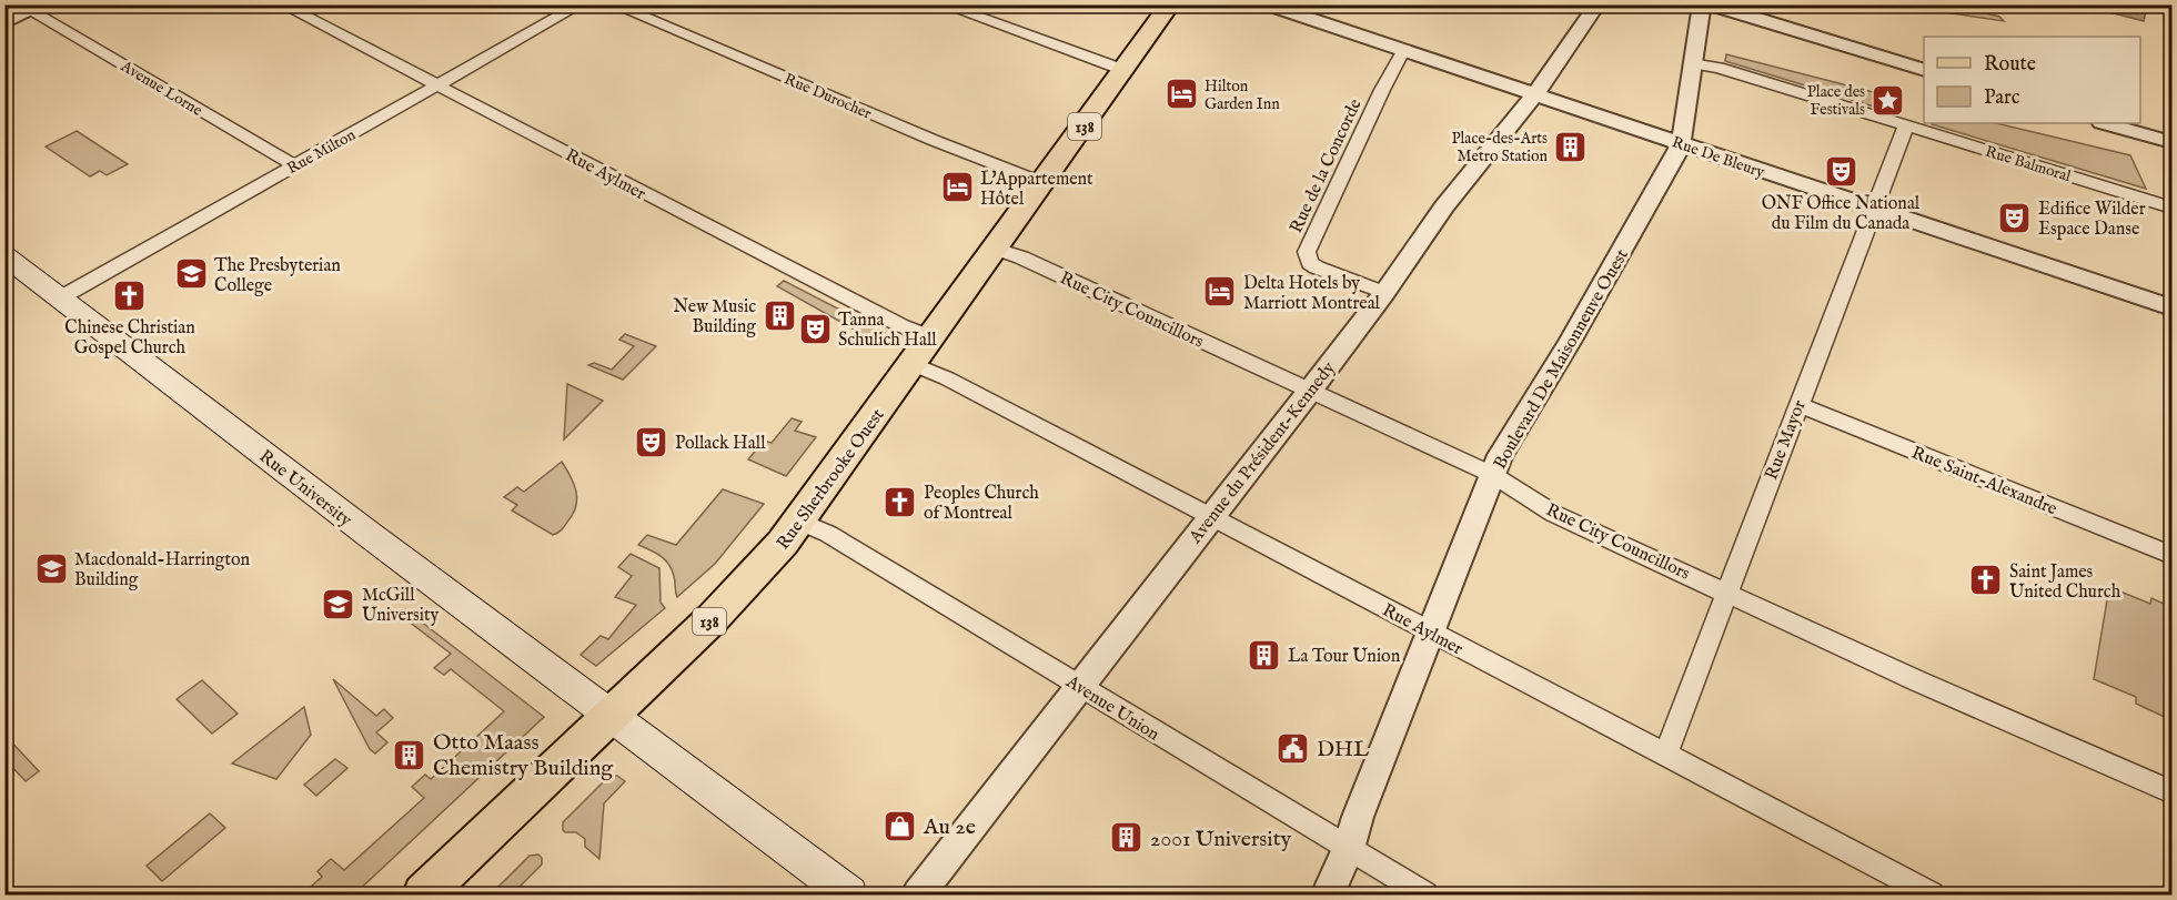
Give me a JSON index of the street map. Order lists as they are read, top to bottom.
{
  "streets": {
    "main road": ["138", "Rue Sherbrooke Ouest", "Rue University"],
    "street": [
      "Avenue Lorne",
      "Rue Durocher",
      "Rue Milton",
      "Rue De Bleury",
      "Rue Balmoral",
      "Rue de la Concorde",
      "Rue Aylmer",
      "Rue City Councillors",
      "Boulevard De Maisonneuve Ouest",
      "Rue Mayor",
      "Avenue du Président-Kennedy",
      "Rue Saint-Alexandre",
      "Avenue Union"
    ]
  },
  "crossings": [
    ["Avenue Lorne", "Rue Milton"],
    ["Rue Durocher", "Rue Sherbrooke Ouest"],
    ["Rue Milton", "Rue Aylmer"],
    ["Rue Milton", "Rue University"],
    ["Rue De Bleury", "Rue de la Concorde"],
    ["Rue De Bleury", "Boulevard De Maisonneuve Ouest"],
    ["Rue De Bleury", "Rue Mayor"],
    ["Rue De Bleury", "Avenue du Président-Kennedy"],
    ["Rue Balmoral", "Boulevard De Maisonneuve Ouest"],
    ["Rue Balmoral", "Rue Mayor"],
    ["Rue de la Concorde", "Avenue du Président-Kennedy"],
    ["Rue Aylmer", "Boulevard De Maisonneuve Ouest"],
    ["Rue Aylmer", "Rue Mayor"],
    ["Rue Aylmer", "Avenue du Président-Kennedy"],
    ["Rue Aylmer", "Rue Sherbrooke Ouest"],
    ["Rue City Councillors", "Boulevard De Maisonneuve Ouest"],
    ["Rue City Councillors", "Rue Mayor"],
    ["Rue City Councillors", "Avenue du Président-Kennedy"],
    ["Rue City Councillors", "Rue Sherbrooke Ouest"],
    ["Boulevard De Maisonneuve Ouest", "Avenue Union"],
    ["Rue Mayor", "Rue Saint-Alexandre"],
    ["Avenue du Président-Kennedy", "Avenue Union"],
    ["Rue Sherbrooke Ouest", "Rue University"],
    ["Rue Sherbrooke Ouest", "Avenue Union"]
  ],
  "places": {
    "hotel": ["Hilton Garden Inn", "L'Appartement Hôtel", "Delta Hotels by Marriott Montreal"],
    "place": ["Place des Festivals"],
    "building": [
      "Place-des-Arts Metro Station",
      "New Music Building",
      "La Tour Union",
      "Otto Maass Chemistry Building",
      "2001 University"
    ],
    "theatre": [
      "ONF Office National du Film du Canada",
      "Edifice Wilder Espace Danse",
      "Tanna Schulich Hall",
      "Pollack Hall"
    ],
    "school or university": ["The Presbyterian College", "Macdonald-Harrington Building", "McGill University"],
    "church": ["Chinese Christian Gospel Church", "Peoples Church of Montreal", "Saint James United Church"],
    "public building": ["DHL"],
    "shop": ["Au 2e"]
  },
  "legend": ["Route", "Parc"]
}
